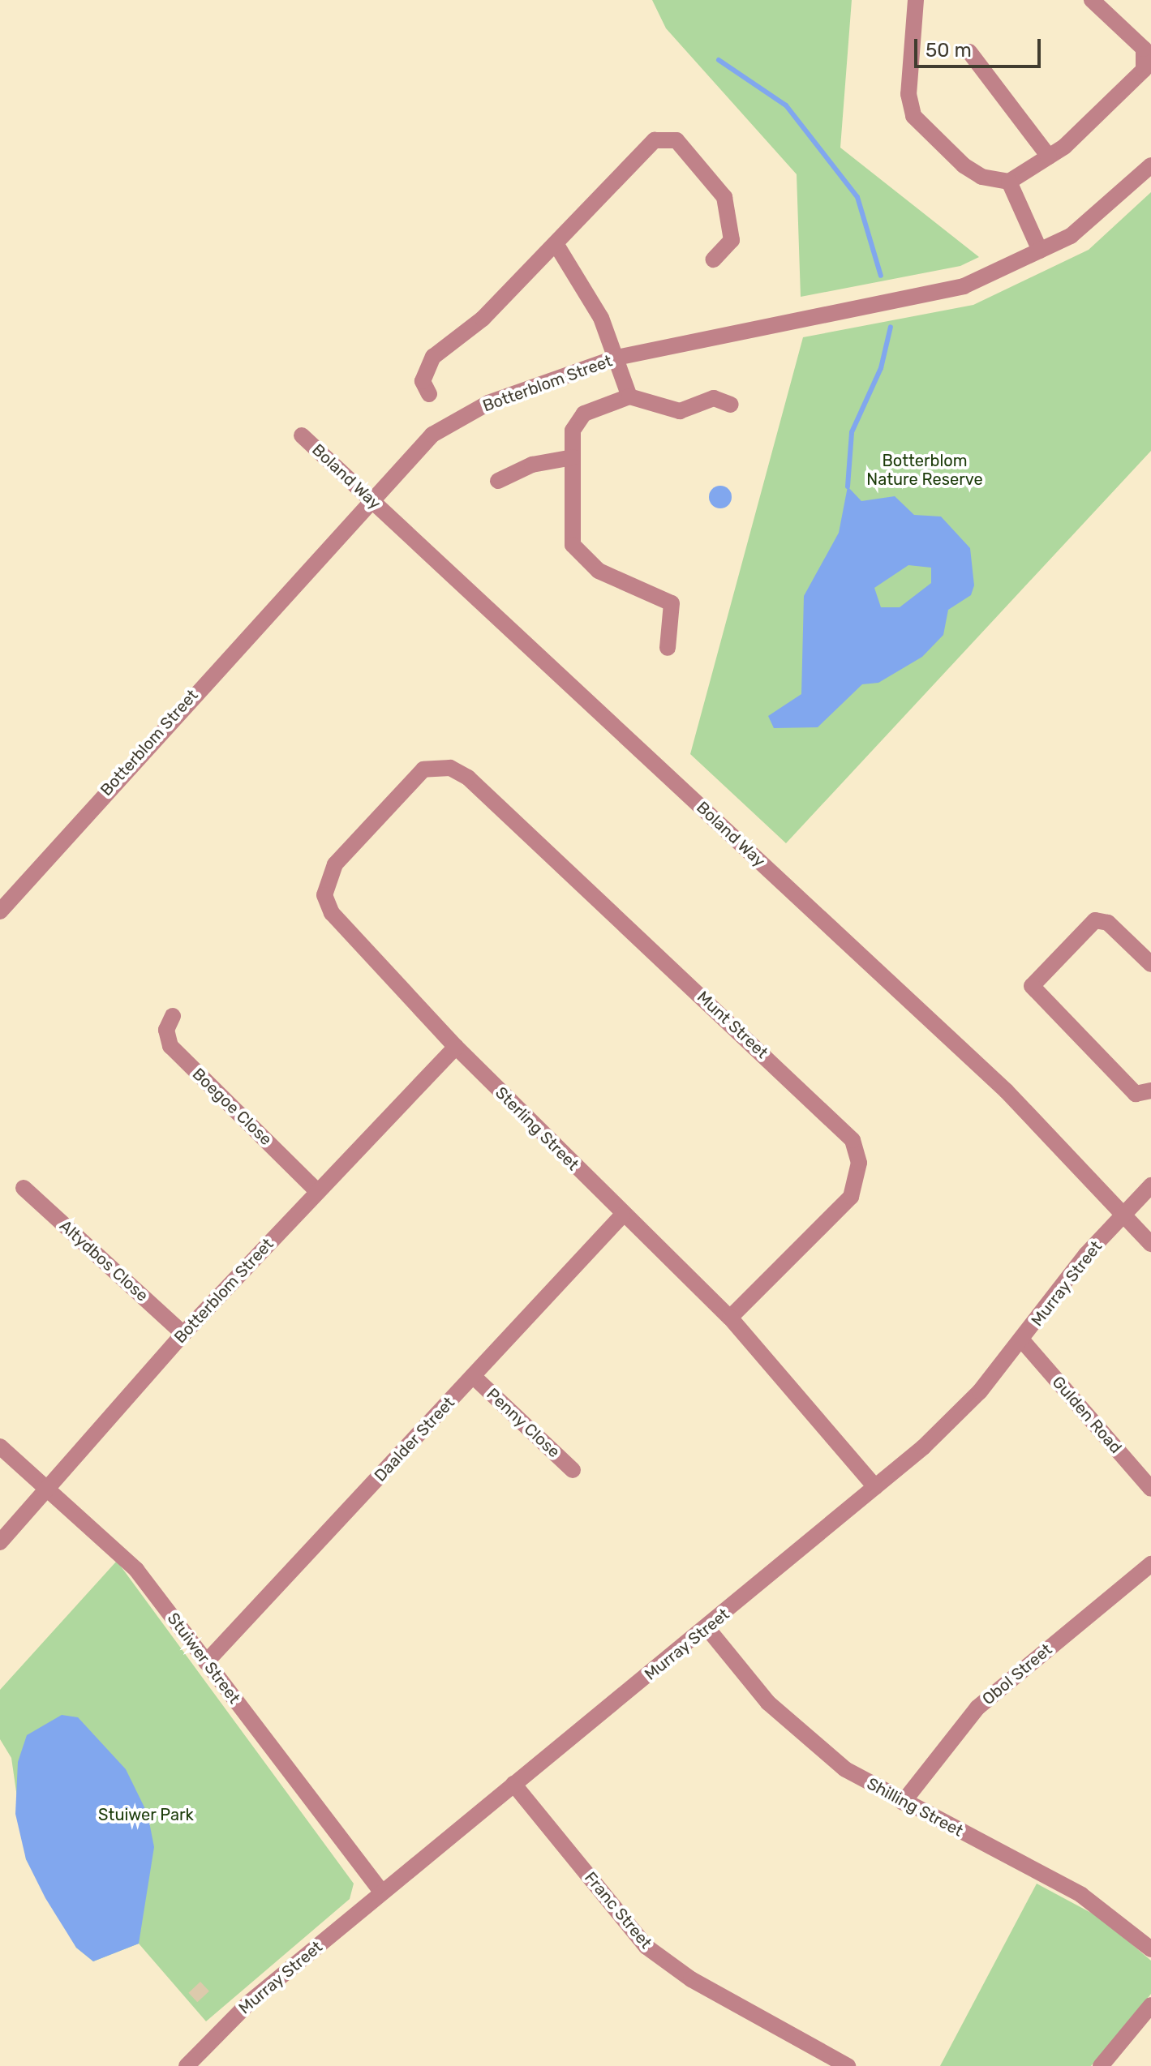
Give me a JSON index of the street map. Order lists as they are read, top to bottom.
{
  "streets": {
    "street": [
      "Botterblom Street",
      "Boland Way",
      "Munt Street",
      "Boegoe Close",
      "Sterling Street",
      "Altydbos Close",
      "Murray Street",
      "Gulden Road",
      "Penny Close",
      "Daalder Street",
      "Stuiwer Street",
      "Obol Street",
      "Shilling Street",
      "Franc Street"
    ]
  },
  "crossings": [
    ["Botterblom Street", "Boland Way"],
    ["Botterblom Street", "Boegoe Close"],
    ["Botterblom Street", "Sterling Street"],
    ["Botterblom Street", "Altydbos Close"],
    ["Botterblom Street", "Stuiwer Street"],
    ["Boland Way", "Murray Street"],
    ["Munt Street", "Sterling Street"],
    ["Sterling Street", "Murray Street"],
    ["Sterling Street", "Daalder Street"],
    ["Murray Street", "Gulden Road"],
    ["Murray Street", "Stuiwer Street"],
    ["Murray Street", "Shilling Street"],
    ["Murray Street", "Franc Street"],
    ["Penny Close", "Daalder Street"],
    ["Daalder Street", "Stuiwer Street"],
    ["Obol Street", "Shilling Street"]
  ],
  "parks": ["Botterblom Nature Reserve", "Stuiwer Park"],
  "scale_bar": "50 m"
}
